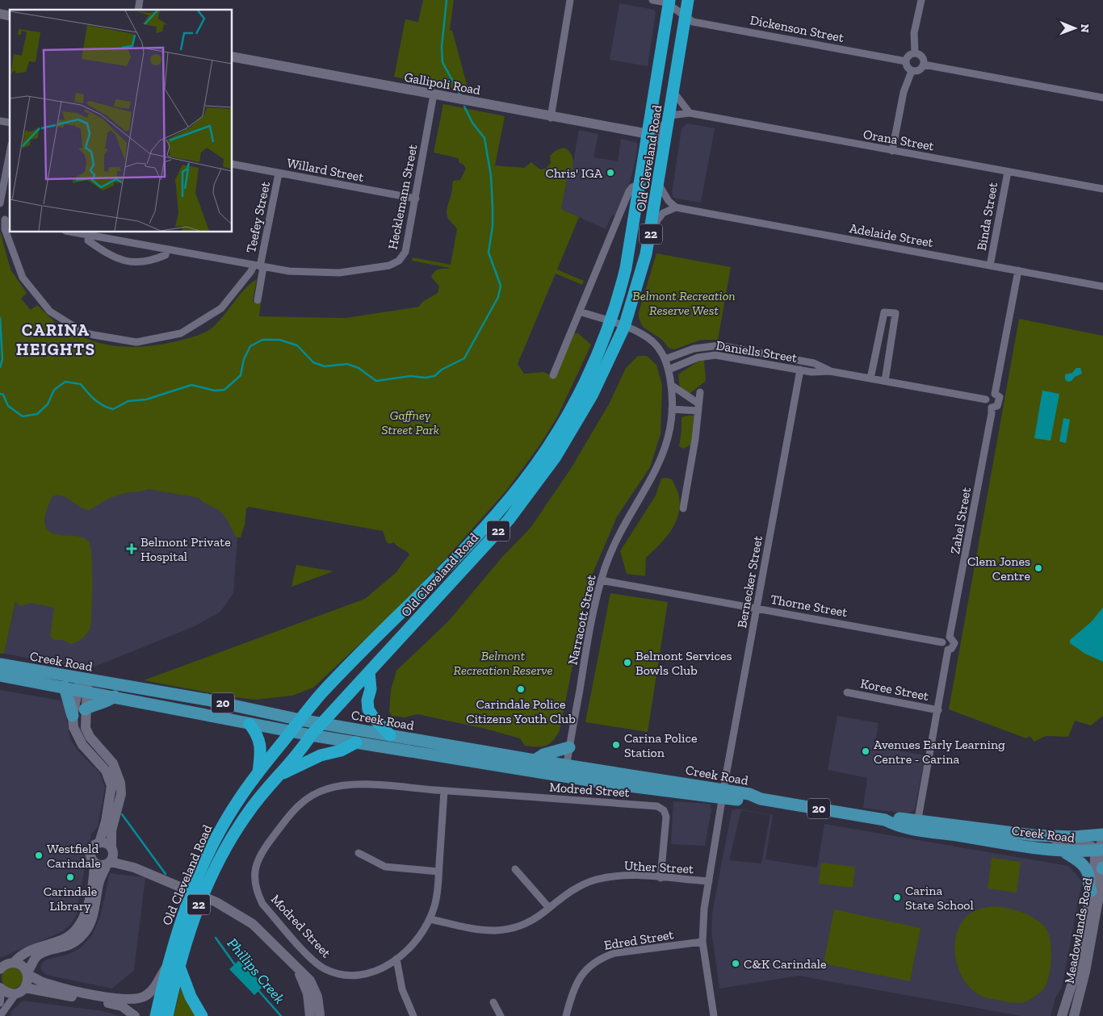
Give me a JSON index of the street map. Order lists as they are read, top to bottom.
{
  "streets": {
    "highway": ["Old Cleveland Road", "22"],
    "main road": ["Creek Road", "20"],
    "street": [
      "Dickenson Street",
      "Gallipoli Road",
      "Orana Street",
      "Willard Street",
      "Hecklemann Street",
      "Binda Street",
      "Teefey Street",
      "Adelaide Street",
      "Daniells Street",
      "Zahel Street",
      "Bernecker Street",
      "Thorne Street",
      "Narracott Street",
      "Koree Street",
      "Modred Street",
      "Uther Street",
      "Meadowlands Road",
      "Edred Street"
    ]
  },
  "crossings": [
    ["Dickenson Street", "Old Cleveland Road"],
    ["Gallipoli Road", "Old Cleveland Road"],
    ["Gallipoli Road", "Hecklemann Street"],
    ["Orana Street", "Old Cleveland Road"],
    ["Orana Street", "Binda Street"],
    ["Old Cleveland Road", "Creek Road"],
    ["Willard Street", "Hecklemann Street"],
    ["Willard Street", "Teefey Street"],
    ["Hecklemann Street", "Teefey Street"],
    ["Binda Street", "Adelaide Street"],
    ["Daniells Street", "Zahel Street"],
    ["Daniells Street", "Bernecker Street"],
    ["Daniells Street", "Narracott Street"],
    ["Zahel Street", "Thorne Street"],
    ["Bernecker Street", "Thorne Street"],
    ["Bernecker Street", "Creek Road"],
    ["Bernecker Street", "Uther Street"],
    ["Bernecker Street", "Edred Street"],
    ["Thorne Street", "Narracott Street"],
    ["Narracott Street", "Creek Road"],
    ["Creek Road", "Meadowlands Road"],
    ["Modred Street", "Uther Street"]
  ],
  "districts": ["CARINA HEIGHTS"],
  "water": ["Phillips Creek"],
  "parks": ["Belmont Recreation Reserve West", "Gaffney Street Park", "Belmont Recreation Reserve"],
  "places": {
    "other": [
      "Chris' IGA",
      "Clem Jones Centre",
      "Belmont Services Bowls Club",
      "Carindale Police Citizens Youth Club",
      "Carina Police Station",
      "Avenues Early Learning Centre - Carina",
      "Westfield Carindale",
      "Carindale Library",
      "Carina State School",
      "C&K Carindale"
    ],
    "health": ["Belmont Private Hospital"]
  },
  "north": "right"
}
